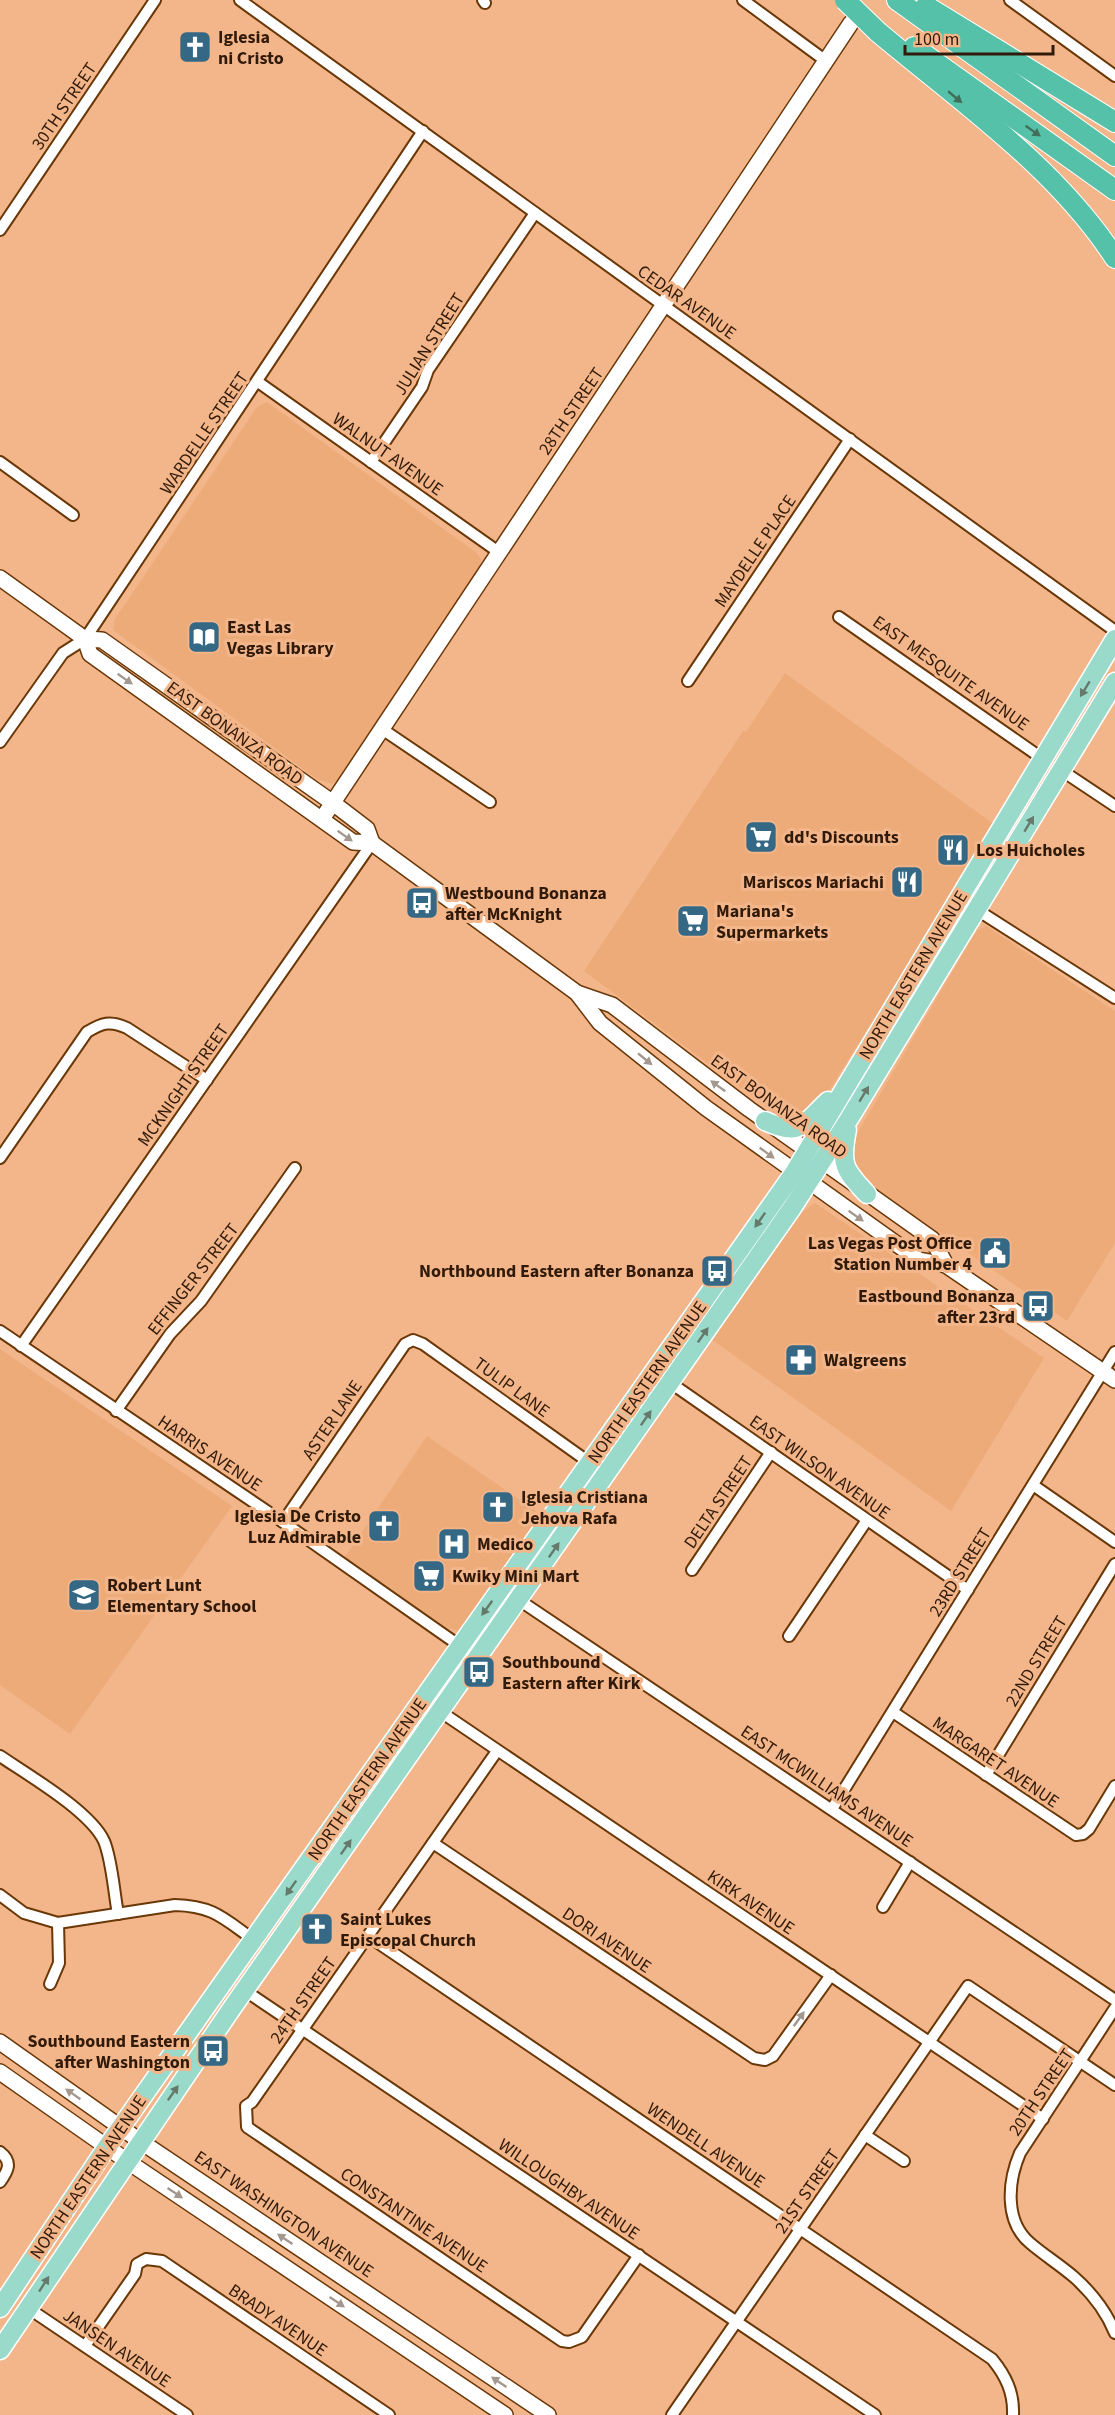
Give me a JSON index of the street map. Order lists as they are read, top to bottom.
{
  "streets": {
    "main road": [
      "28TH STREET",
      "EAST BONANZA ROAD",
      "NORTH EASTERN AVENUE",
      "EAST WASHINGTON AVENUE"
    ],
    "street": [
      "30TH STREET",
      "CEDAR AVENUE",
      "JULIAN STREET",
      "WARDELLE STREET",
      "WALNUT AVENUE",
      "MAYDELLE PLACE",
      "EAST MESQUITE AVENUE",
      "MCKNIGHT STREET",
      "EFFINGER STREET",
      "TULIP LANE",
      "ASTER LANE",
      "HARRIS AVENUE",
      "EAST WILSON AVENUE",
      "DELTA STREET",
      "23RD STREET",
      "22ND STREET",
      "MARGARET AVENUE",
      "EAST MCWILLIAMS AVENUE",
      "KIRK AVENUE",
      "DORI AVENUE",
      "24TH STREET",
      "20TH STREET",
      "WENDELL AVENUE",
      "WILLOUGHBY AVENUE",
      "21ST STREET",
      "CONSTANTINE AVENUE",
      "BRADY AVENUE",
      "JANSEN AVENUE"
    ]
  },
  "crossings": [
    ["CEDAR AVENUE", "JULIAN STREET"],
    ["CEDAR AVENUE", "28TH STREET"],
    ["CEDAR AVENUE", "WARDELLE STREET"],
    ["CEDAR AVENUE", "MAYDELLE PLACE"],
    ["JULIAN STREET", "WALNUT AVENUE"],
    ["28TH STREET", "WALNUT AVENUE"],
    ["28TH STREET", "EAST BONANZA ROAD"],
    ["WARDELLE STREET", "WALNUT AVENUE"],
    ["WARDELLE STREET", "EAST BONANZA ROAD"],
    ["EAST MESQUITE AVENUE", "NORTH EASTERN AVENUE"],
    ["EAST BONANZA ROAD", "NORTH EASTERN AVENUE"],
    ["EAST BONANZA ROAD", "MCKNIGHT STREET"],
    ["EAST BONANZA ROAD", "23RD STREET"],
    ["NORTH EASTERN AVENUE", "TULIP LANE"],
    ["NORTH EASTERN AVENUE", "HARRIS AVENUE"],
    ["NORTH EASTERN AVENUE", "EAST WILSON AVENUE"],
    ["NORTH EASTERN AVENUE", "EAST MCWILLIAMS AVENUE"],
    ["NORTH EASTERN AVENUE", "KIRK AVENUE"],
    ["NORTH EASTERN AVENUE", "WILLOUGHBY AVENUE"],
    ["NORTH EASTERN AVENUE", "EAST WASHINGTON AVENUE"],
    ["NORTH EASTERN AVENUE", "JANSEN AVENUE"],
    ["MCKNIGHT STREET", "HARRIS AVENUE"],
    ["EFFINGER STREET", "HARRIS AVENUE"],
    ["TULIP LANE", "ASTER LANE"],
    ["ASTER LANE", "HARRIS AVENUE"],
    ["EAST WILSON AVENUE", "DELTA STREET"],
    ["EAST WILSON AVENUE", "23RD STREET"],
    ["23RD STREET", "MARGARET AVENUE"],
    ["23RD STREET", "EAST MCWILLIAMS AVENUE"],
    ["22ND STREET", "MARGARET AVENUE"],
    ["KIRK AVENUE", "DORI AVENUE"],
    ["KIRK AVENUE", "24TH STREET"],
    ["KIRK AVENUE", "20TH STREET"],
    ["KIRK AVENUE", "21ST STREET"],
    ["DORI AVENUE", "24TH STREET"],
    ["24TH STREET", "WENDELL AVENUE"],
    ["24TH STREET", "WILLOUGHBY AVENUE"],
    ["24TH STREET", "CONSTANTINE AVENUE"],
    ["20TH STREET", "21ST STREET"],
    ["WENDELL AVENUE", "21ST STREET"],
    ["WILLOUGHBY AVENUE", "21ST STREET"],
    ["WILLOUGHBY AVENUE", "CONSTANTINE AVENUE"],
    ["BRADY AVENUE", "JANSEN AVENUE"]
  ],
  "one_way": ["DORI AVENUE"],
  "places": {
    "church": [
      "Iglesia ni Cristo",
      "Iglesia Cristiana Jehova Rafa",
      "Iglesia De Cristo Luz Admirable",
      "Saint Lukes Episcopal Church"
    ],
    "library": ["East Las Vegas Library"],
    "supermarket": ["dd's Discounts", "Mariana's Supermarkets", "Kwiky Mini Mart"],
    "restaurant": ["Los Huicholes", "Mariscos Mariachi"],
    "bus stop": [
      "Westbound Bonanza after McKnight",
      "Northbound Eastern after Bonanza",
      "Eastbound Bonanza after 23rd",
      "Southbound Eastern after Kirk",
      "Southbound Eastern after Washington"
    ],
    "public building": ["Las Vegas Post Office Station Number 4"],
    "pharmacy": ["Walgreens"],
    "hospital": ["Medico"],
    "school or university": ["Robert Lunt Elementary School"]
  },
  "scale_bar": "100 m"
}
